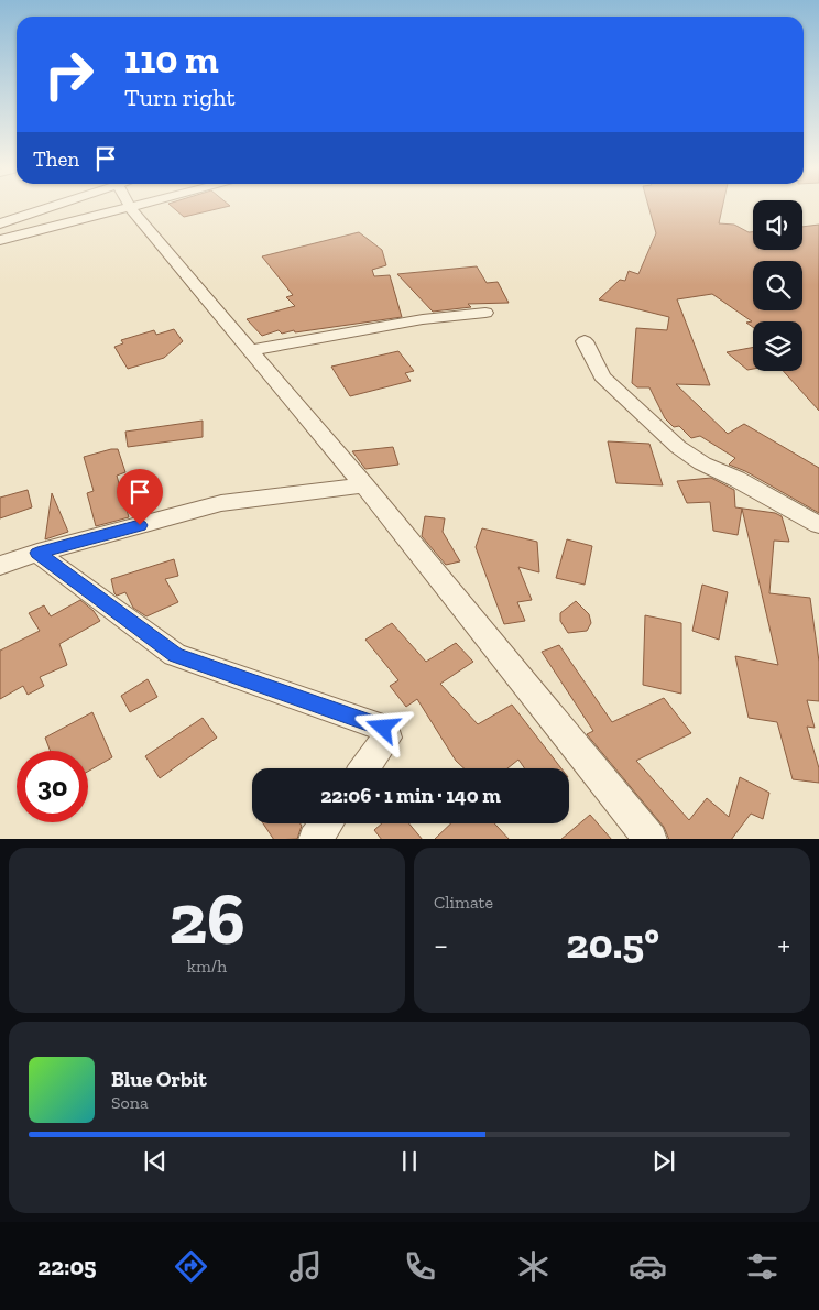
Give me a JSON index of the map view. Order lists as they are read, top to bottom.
{
  "page": {
    "turn": ["110 m", "Turn right"],
    "then": "Then",
    "limit": "30",
    "trip": "22:06 · 1 min · 140 m",
    "tile": [
      ["26", "km/h"],
      "Climate"
    ],
    "heat": ["−", "20.5°", "+"],
    "song": ["Blue Orbit", "Sona"],
    "tabs": "22:05"
  }
}
